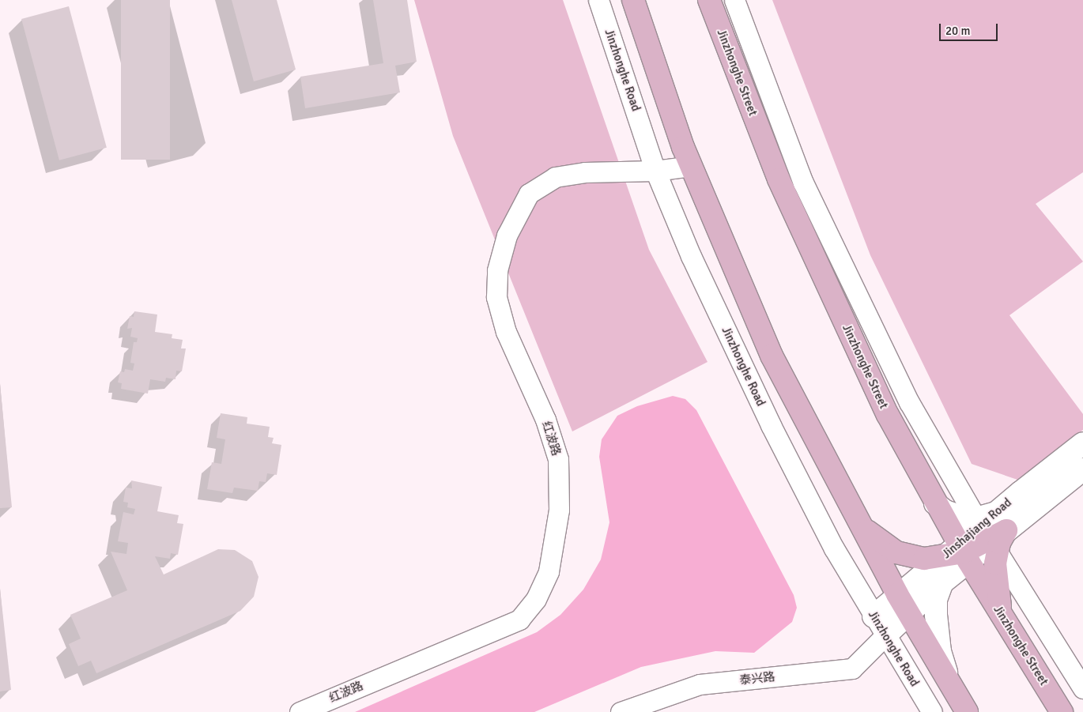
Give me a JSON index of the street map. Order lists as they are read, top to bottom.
{
  "streets": {
    "main road": ["Jinzhonghe Street"],
    "street": [
      "Jinzhonghe Road",
      "红波路",
      "Jinshajiang Road",
      "泰兴路"
    ]
  },
  "crossings": [
    ["Jinzhonghe Road", "红波路"],
    ["Jinzhonghe Road", "Jinshajiang Road"],
    ["Jinzhonghe Road", "泰兴路"]
  ],
  "scale_bar": "20 m"
}
